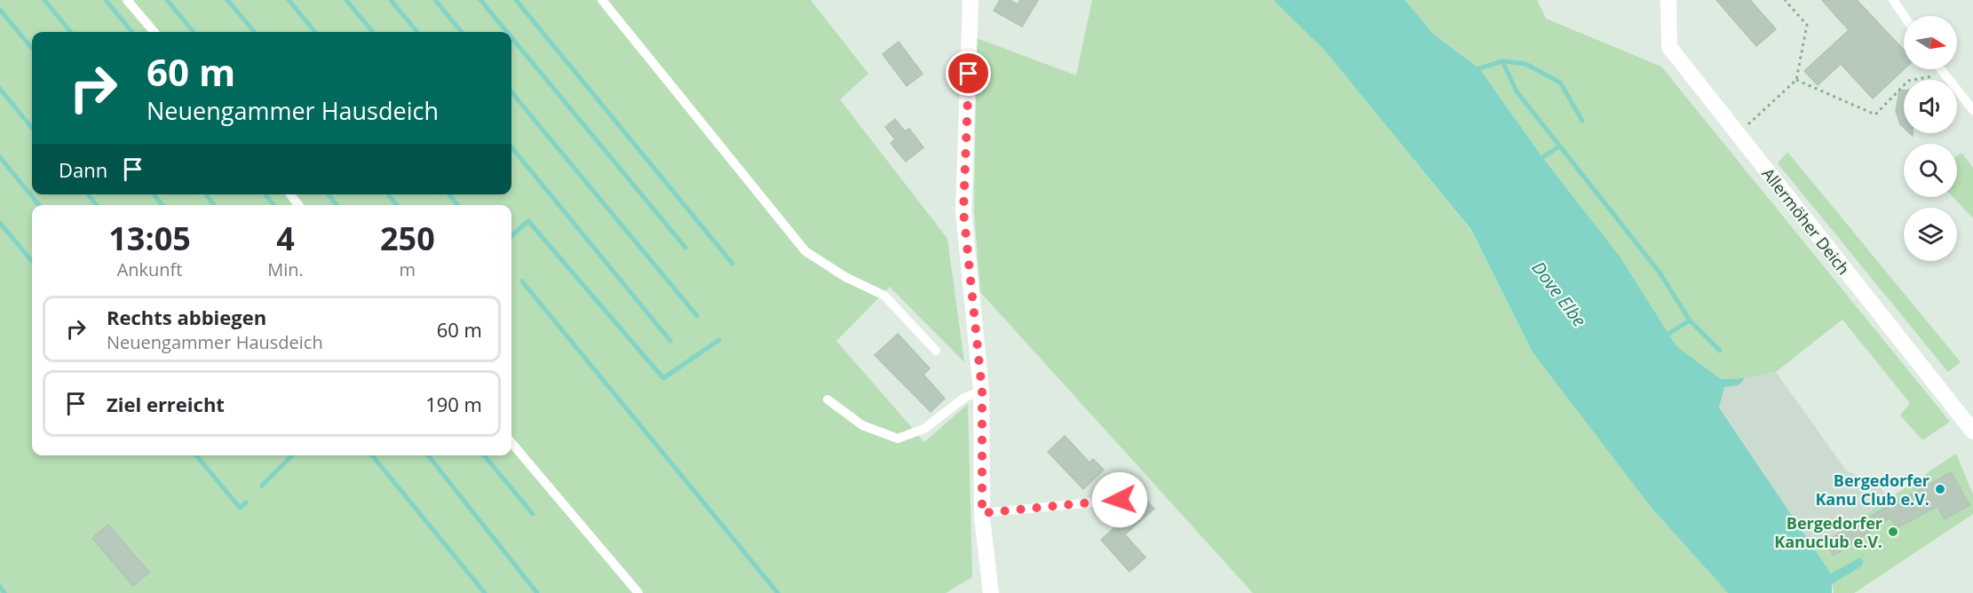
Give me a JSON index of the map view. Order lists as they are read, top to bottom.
{
  "streets": {
    "street": ["Allermöher Deich"]
  },
  "water": ["Dove Elbe"],
  "places": ["Bergedorfer Kanu Club e.V.", "Bergedorfer Kanuclub e.V."],
  "north": "right",
  "page": {
    "turn": ["60 m", "Neuengammer Hausdeich"],
    "then": "Dann",
    "eta": [
      "13:05",
      "Ankunft",
      "4",
      "Min.",
      "250",
      "m"
    ],
    "list": [
      {
        "name": "Rechts abbiegen",
        "note": "Neuengammer Hausdeich",
        "value": "60 m"
      },
      {
        "name": "Ziel erreicht",
        "value": "190 m"
      }
    ]
  }
}
